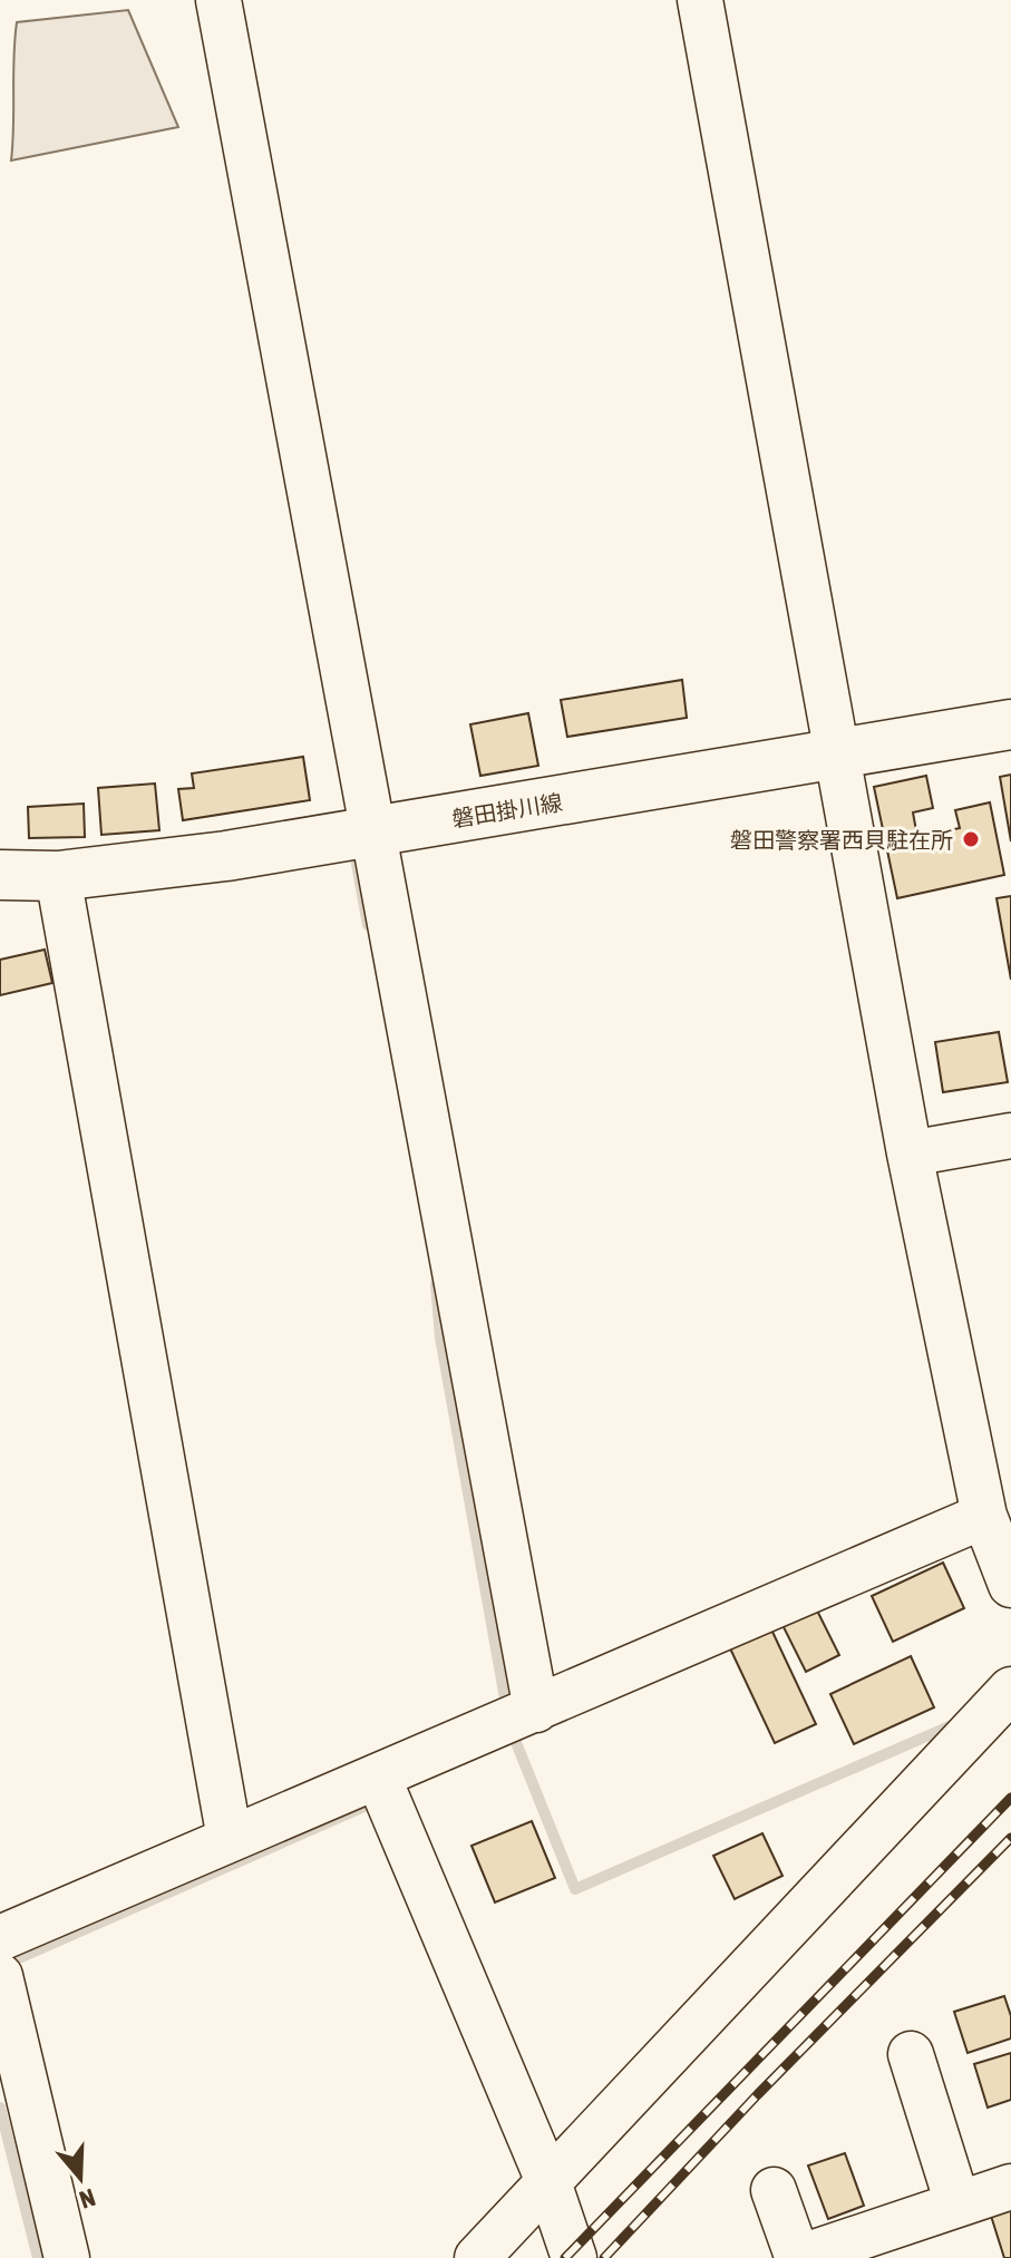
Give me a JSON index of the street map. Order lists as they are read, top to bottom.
{
  "streets": {
    "main road": ["磐田掛川線"]
  },
  "places": ["磐田警察署西貝駐在所"],
  "north": "bottom"
}
